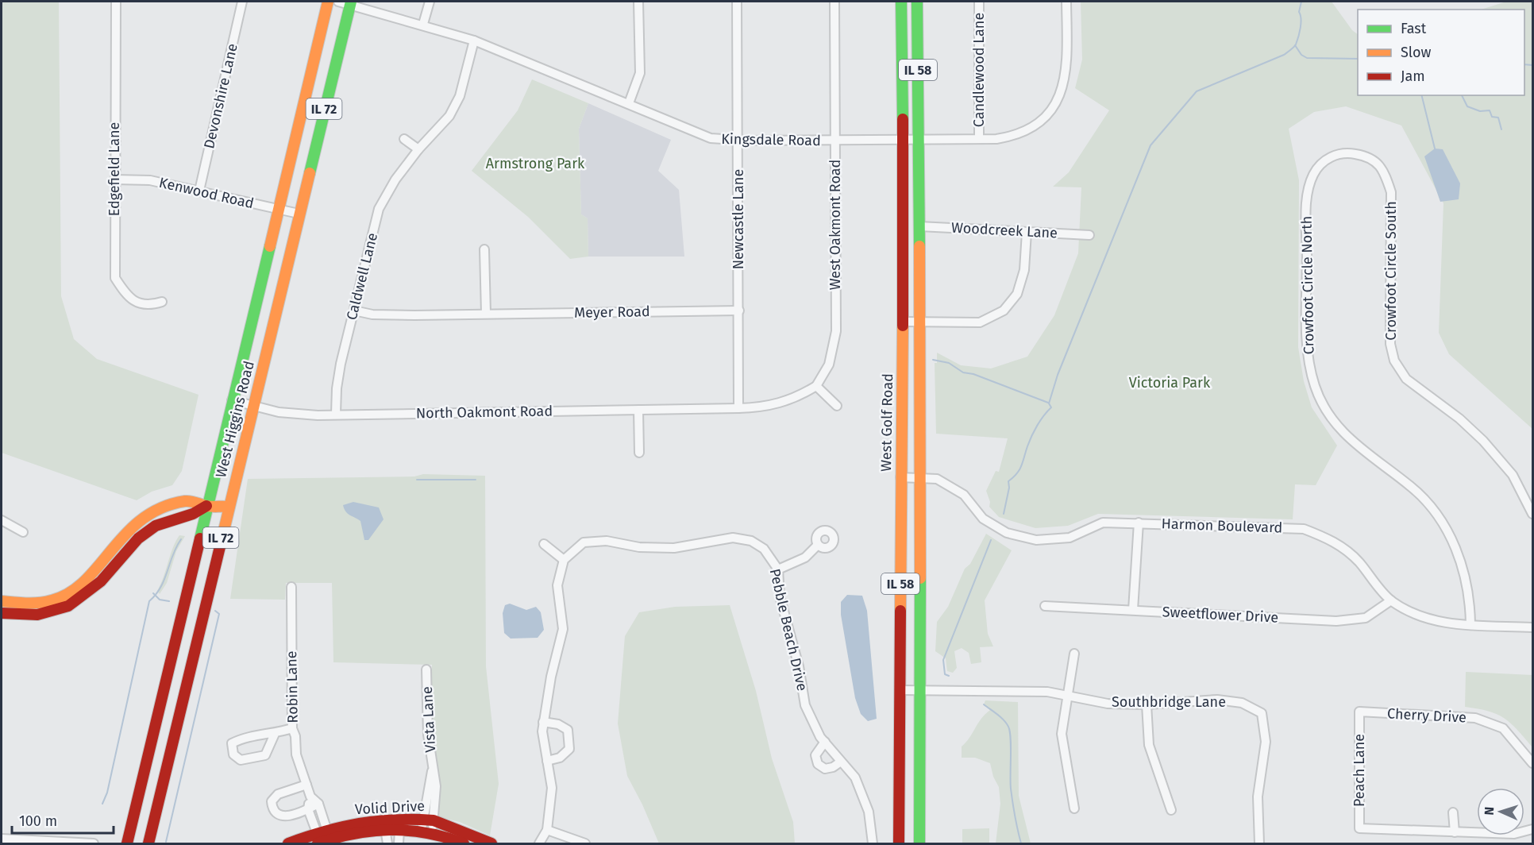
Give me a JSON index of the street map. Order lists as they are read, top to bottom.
{
  "streets": {
    "main road": [
      "IL 58",
      "IL 72",
      "West Higgins Road",
      "West Golf Road",
      "Volid Drive"
    ],
    "street": [
      "Candlewood Lane",
      "Devonshire Lane",
      "Kingsdale Road",
      "Edgefield Lane",
      "Kenwood Road",
      "Newcastle Lane",
      "West Oakmont Road",
      "Woodcreek Lane",
      "Crowfoot Circle South",
      "Caldwell Lane",
      "Crowfoot Circle North",
      "Meyer Road",
      "North Oakmont Road",
      "Harmon Boulevard",
      "Sweetflower Drive",
      "Pebble Beach Drive",
      "Robin Lane",
      "Southbridge Lane",
      "Cherry Drive",
      "Vista Lane",
      "Peach Lane"
    ]
  },
  "crossings": [
    ["IL 58", "Kingsdale Road"],
    ["IL 58", "Woodcreek Lane"],
    ["IL 58", "Harmon Boulevard"],
    ["IL 58", "Southbridge Lane"],
    ["Candlewood Lane", "Kingsdale Road"],
    ["Devonshire Lane", "Kenwood Road"],
    ["Kingsdale Road", "Newcastle Lane"],
    ["Kingsdale Road", "West Oakmont Road"],
    ["Kingsdale Road", "Caldwell Lane"],
    ["Kingsdale Road", "West Higgins Road"],
    ["Kingsdale Road", "West Golf Road"],
    ["Edgefield Lane", "Kenwood Road"],
    ["Kenwood Road", "West Higgins Road"],
    ["Newcastle Lane", "Meyer Road"],
    ["Newcastle Lane", "North Oakmont Road"],
    ["West Oakmont Road", "North Oakmont Road"],
    ["Crowfoot Circle South", "Crowfoot Circle North"],
    ["Caldwell Lane", "Meyer Road"],
    ["Caldwell Lane", "North Oakmont Road"],
    ["Crowfoot Circle North", "Harmon Boulevard"],
    ["North Oakmont Road", "West Higgins Road"],
    ["West Golf Road", "Harmon Boulevard"],
    ["West Golf Road", "Southbridge Lane"],
    ["Harmon Boulevard", "Sweetflower Drive"],
    ["Robin Lane", "Volid Drive"],
    ["Cherry Drive", "Peach Lane"],
    ["Vista Lane", "Volid Drive"]
  ],
  "parks": ["Armstrong Park", "Victoria Park"],
  "legend": ["Fast", "Slow", "Jam"],
  "scale_bar": "100 m",
  "north": "left"
}
